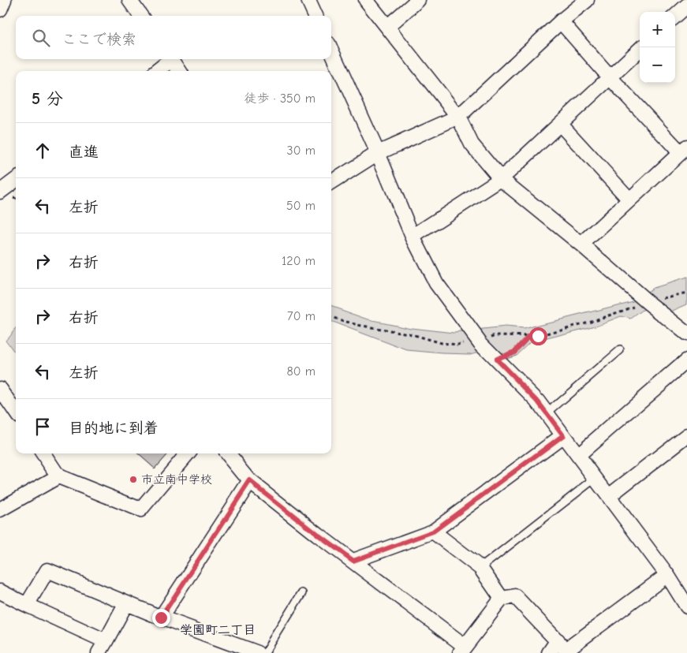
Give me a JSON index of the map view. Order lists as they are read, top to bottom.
{
  "districts": ["学園町二丁目"],
  "places": ["市立南中学校"],
  "page": {
    "map_buttons": ["+", "−"],
    "search": "ここで検索",
    "heading": ["5 分", "徒歩 · 350 m"],
    "list": [
      ["直進", "30 m"],
      ["左折", "50 m"],
      ["右折", "120 m"],
      ["右折", "70 m"],
      ["左折", "80 m"],
      "目的地に到着"
    ]
  }
}
